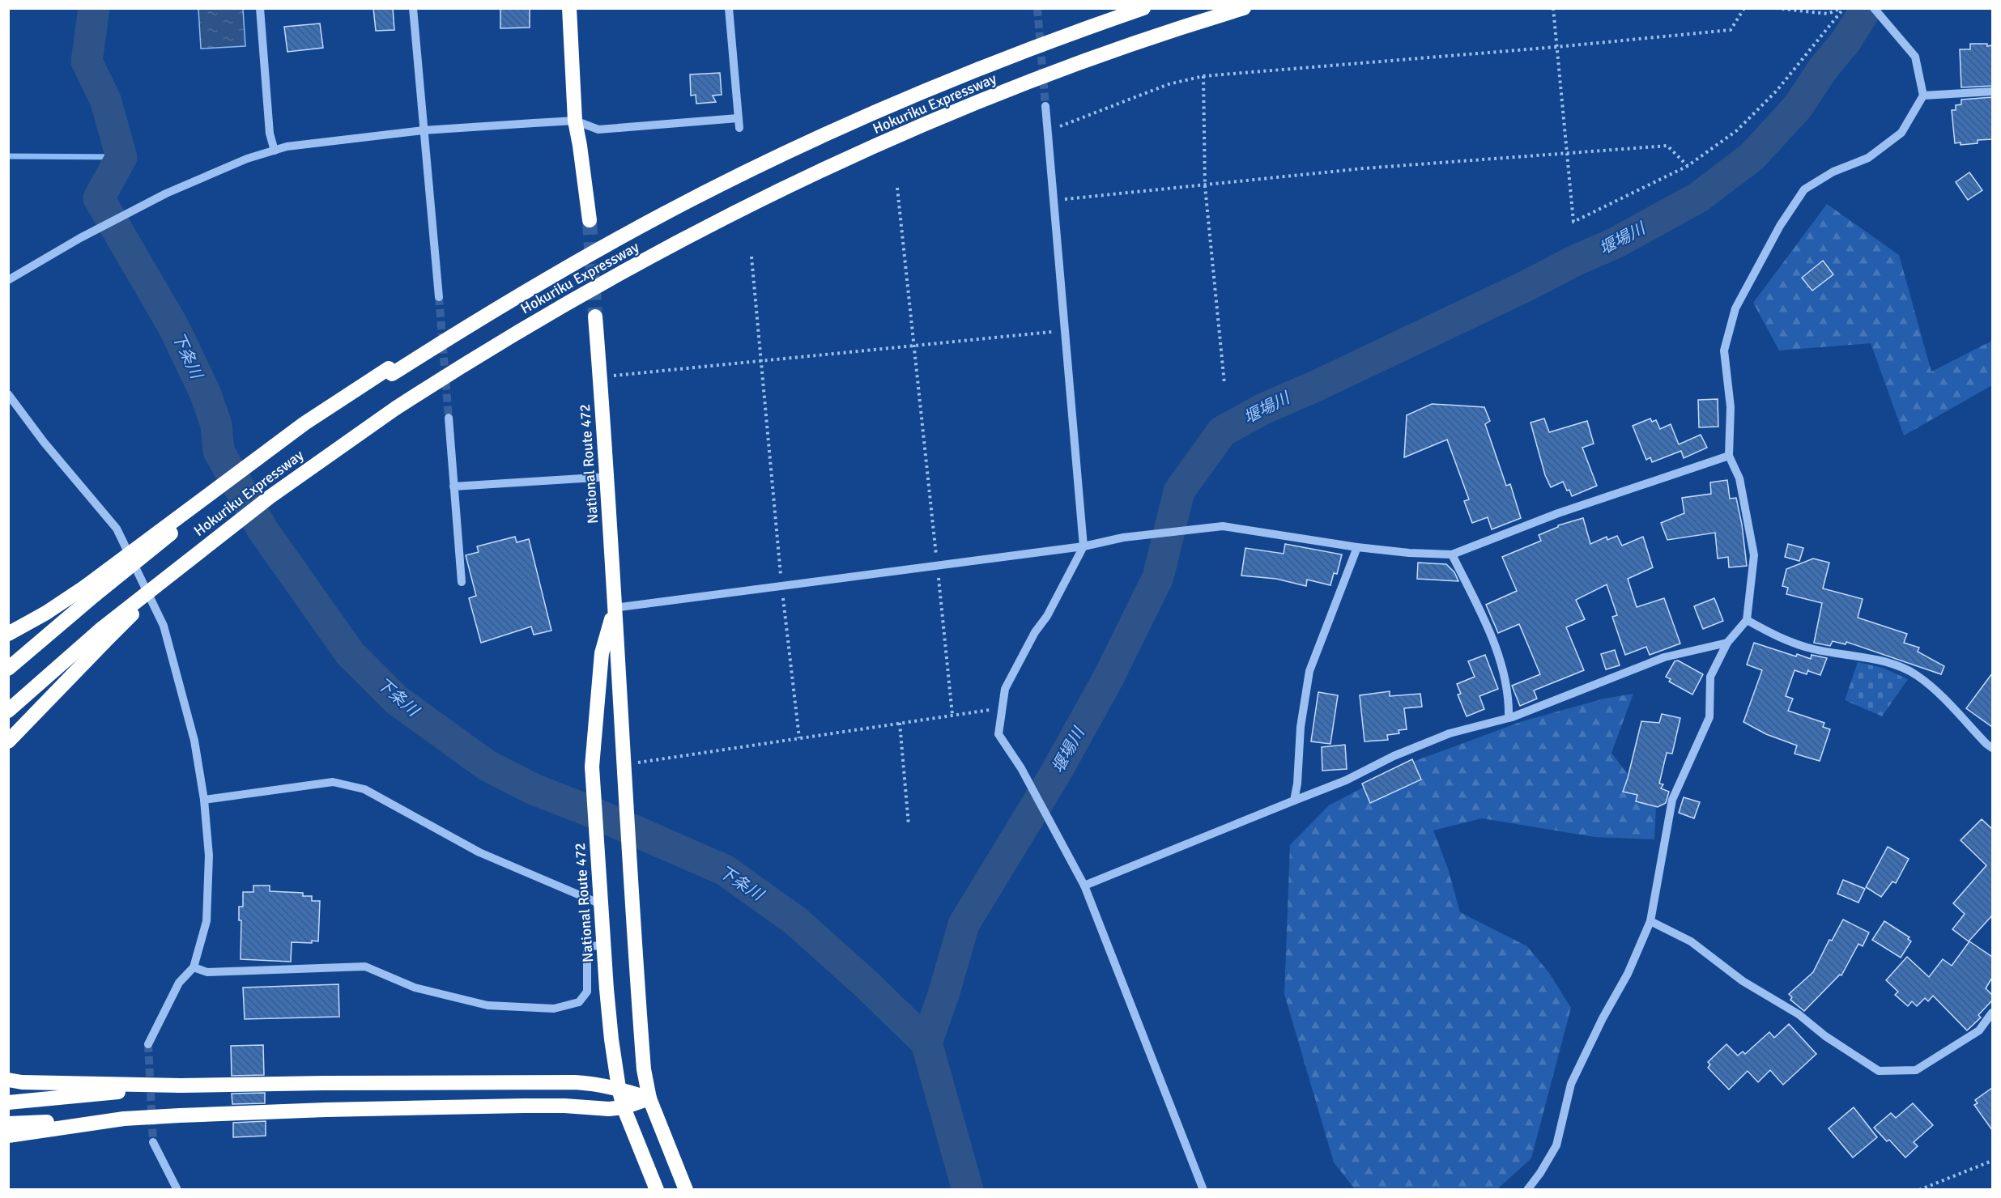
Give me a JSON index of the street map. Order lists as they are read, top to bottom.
{
  "streets": {
    "highway": ["Hokuriku Expressway", "National Route 472"]
  },
  "water": ["堰場川", "下条川"]
}
